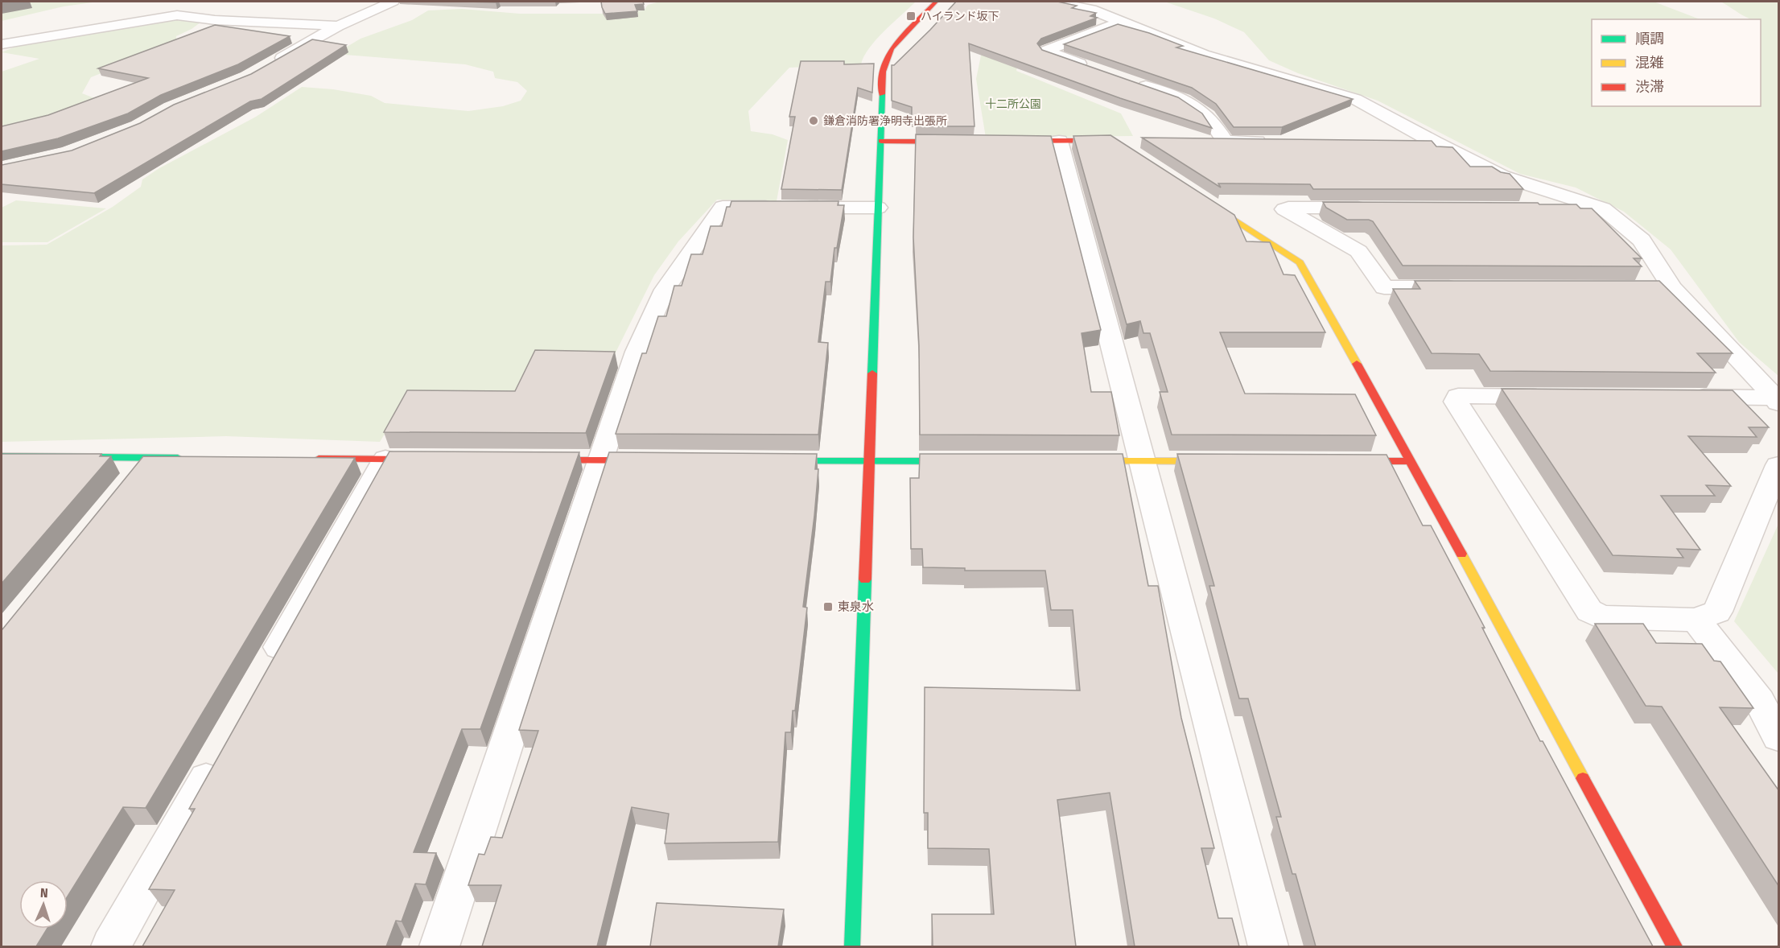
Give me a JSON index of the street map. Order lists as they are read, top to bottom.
{
  "parks": ["十二所公園"],
  "places": {
    "transit": ["ハイランド坂下", "東泉水"],
    "other": ["鎌倉消防署浄明寺出張所"]
  },
  "legend": ["順調", "混雑", "渋滞"],
  "north": "top"
}
